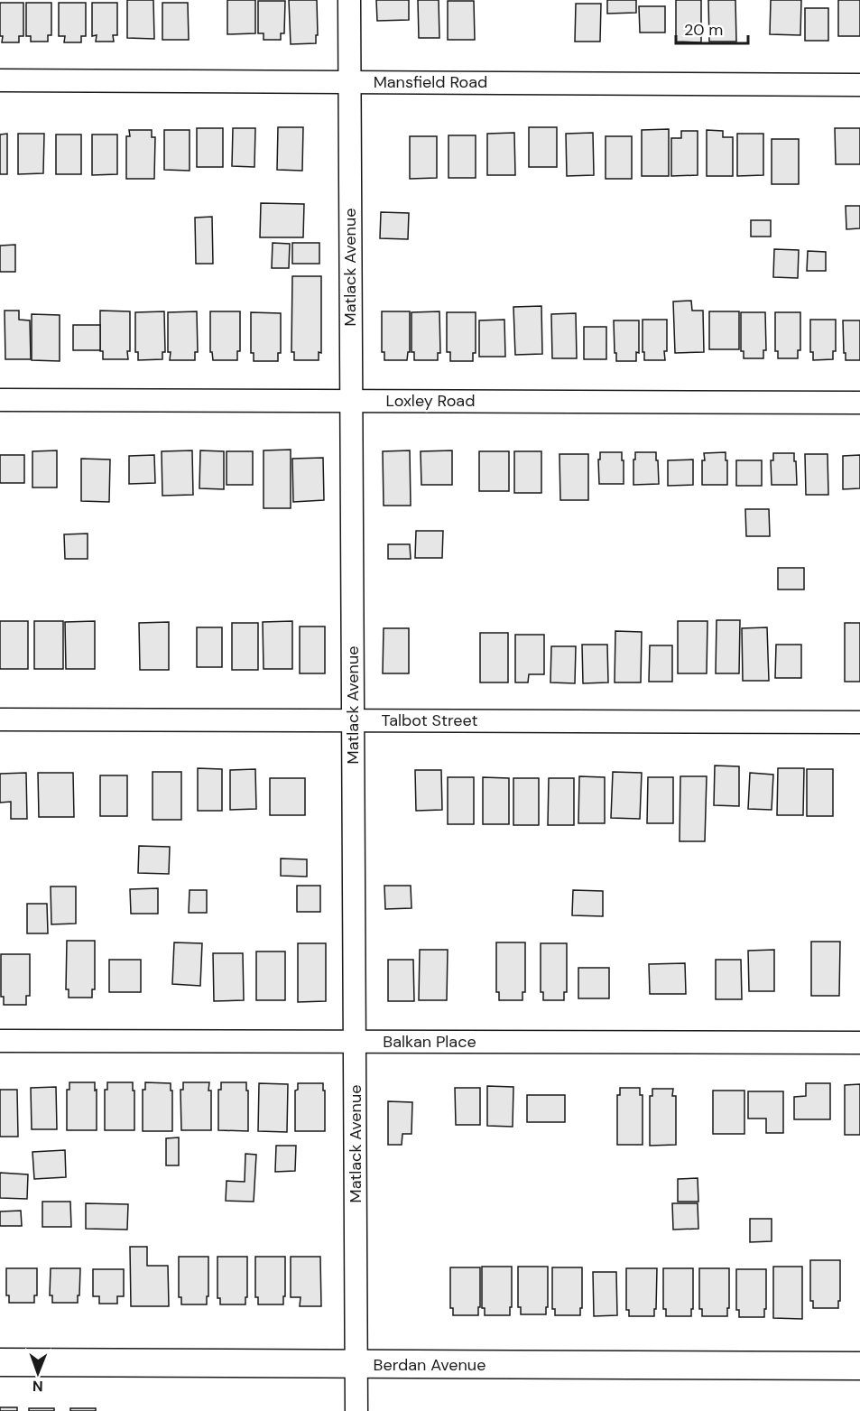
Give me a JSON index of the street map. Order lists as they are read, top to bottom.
{
  "streets": {
    "street": [
      "Mansfield Road",
      "Matlack Avenue",
      "Loxley Road",
      "Talbot Street",
      "Balkan Place",
      "Berdan Avenue"
    ]
  },
  "crossings": [
    ["Mansfield Road", "Matlack Avenue"],
    ["Matlack Avenue", "Loxley Road"],
    ["Matlack Avenue", "Talbot Street"],
    ["Matlack Avenue", "Balkan Place"],
    ["Matlack Avenue", "Berdan Avenue"]
  ],
  "scale_bar": "20 m",
  "north": "bottom"
}
